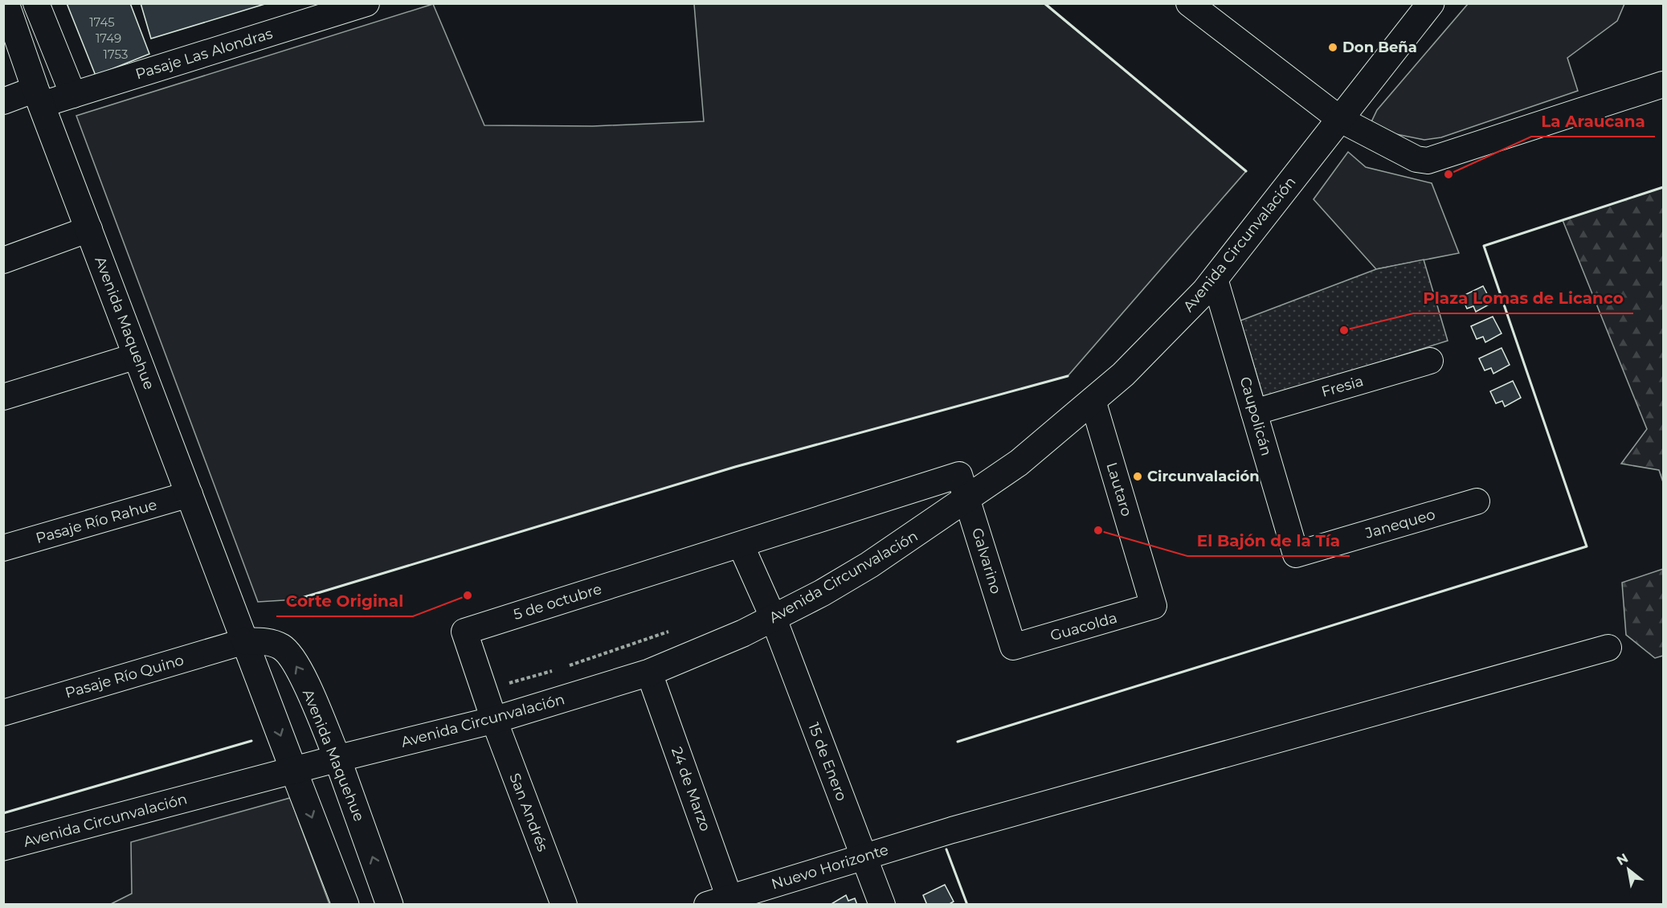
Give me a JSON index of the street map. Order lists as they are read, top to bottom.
{
  "streets": {
    "main road": ["Avenida Circunvalación", "Avenida Maquehue"],
    "street": [
      "Pasaje Las Alondras",
      "Fresia",
      "Caupolicán",
      "Lautaro",
      "Pasaje Río Rahue",
      "Janequeo",
      "Galvarino",
      "5 de octubre",
      "Guacolda",
      "Pasaje Río Quino",
      "15 de Enero",
      "24 de Marzo",
      "San Andrés",
      "Nuevo Horizonte"
    ]
  },
  "crossings": [
    ["Pasaje Las Alondras", "Avenida Maquehue"],
    ["Avenida Circunvalación", "Avenida Maquehue"],
    ["Avenida Circunvalación", "Caupolicán"],
    ["Avenida Circunvalación", "Lautaro"],
    ["Avenida Circunvalación", "Galvarino"],
    ["Avenida Circunvalación", "5 de octubre"],
    ["Avenida Circunvalación", "15 de Enero"],
    ["Avenida Circunvalación", "24 de Marzo"],
    ["Avenida Circunvalación", "San Andrés"],
    ["Avenida Maquehue", "Pasaje Río Rahue"],
    ["Avenida Maquehue", "Pasaje Río Quino"],
    ["Fresia", "Caupolicán"],
    ["Caupolicán", "Janequeo"],
    ["Lautaro", "Guacolda"],
    ["Galvarino", "5 de octubre"],
    ["Galvarino", "Guacolda"],
    ["5 de octubre", "San Andrés"],
    ["15 de Enero", "Nuevo Horizonte"],
    ["24 de Marzo", "Nuevo Horizonte"]
  ],
  "places": [
    "Don Beña",
    "La Araucana",
    "Plaza Lomas de Licanco",
    "Circunvalación",
    "El Bajón de la Tía",
    "Corte Original"
  ],
  "house_numbers": ["1745", "1749", "1753"],
  "north": "top left"
}
